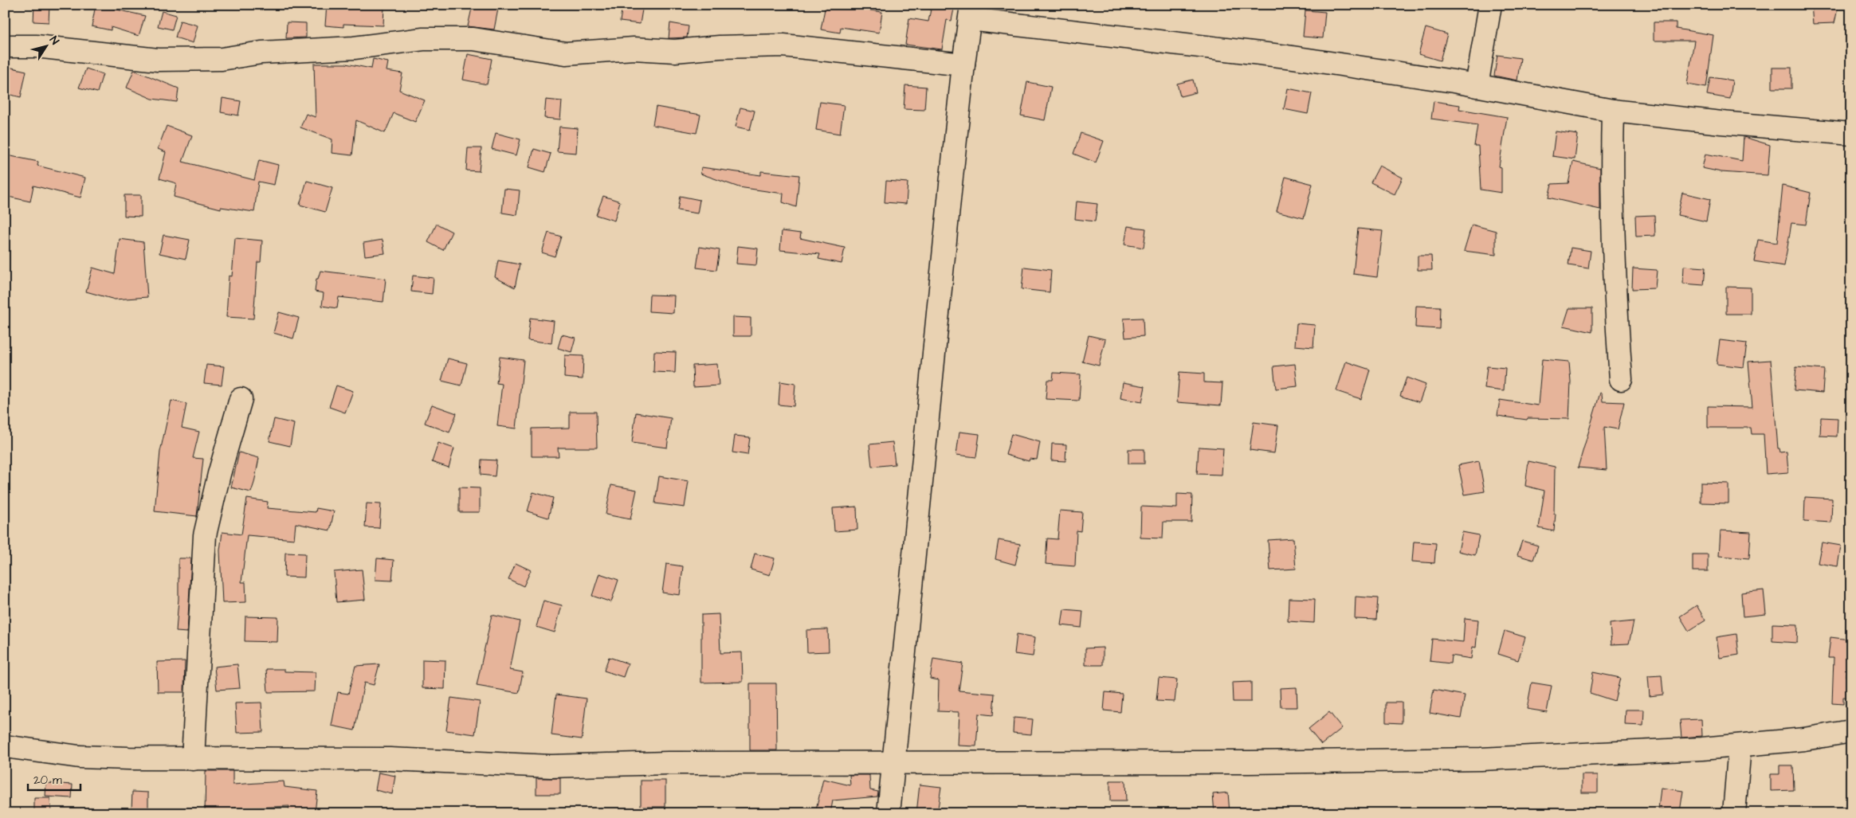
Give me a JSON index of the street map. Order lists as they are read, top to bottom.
{
  "scale_bar": "20 m",
  "north": "top right"
}
